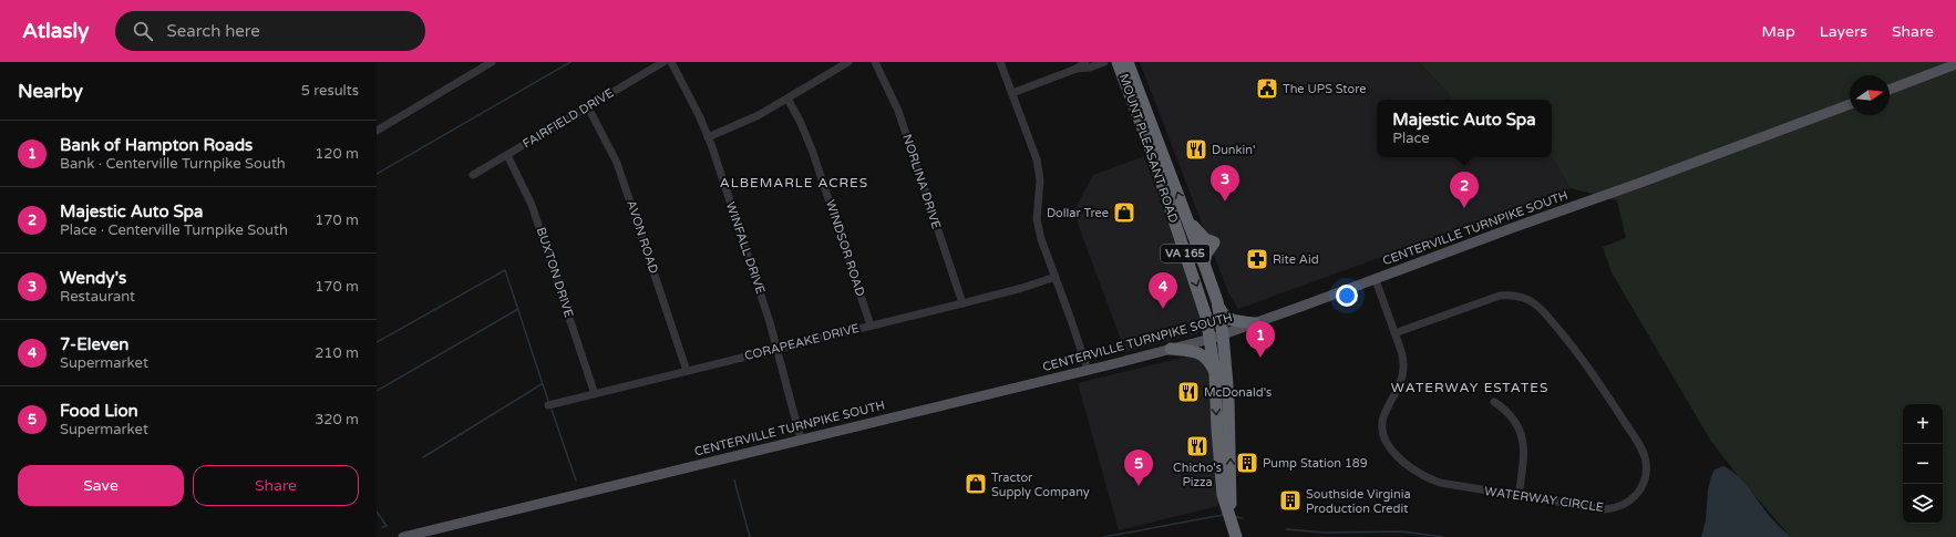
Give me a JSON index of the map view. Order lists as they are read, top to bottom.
{
  "streets": {
    "highway": ["MOUNT PLEASANT ROAD", "VA 165"],
    "main road": ["CENTERVILLE TURNPIKE SOUTH"],
    "street": [
      "FAIRFIELD DRIVE",
      "NORLINA DRIVE",
      "AVON ROAD",
      "WINFALL DRIVE",
      "WINDSOR ROAD",
      "BUXTON DRIVE",
      "CORAPEAKE DRIVE",
      "WATERWAY CIRCLE"
    ]
  },
  "crossings": [
    ["FAIRFIELD DRIVE", "AVON ROAD"],
    ["FAIRFIELD DRIVE", "BUXTON DRIVE"],
    ["MOUNT PLEASANT ROAD", "CENTERVILLE TURNPIKE SOUTH"],
    ["NORLINA DRIVE", "CORAPEAKE DRIVE"],
    ["CENTERVILLE TURNPIKE SOUTH", "WINFALL DRIVE"],
    ["CENTERVILLE TURNPIKE SOUTH", "WATERWAY CIRCLE"],
    ["AVON ROAD", "CORAPEAKE DRIVE"],
    ["WINFALL DRIVE", "CORAPEAKE DRIVE"],
    ["WINDSOR ROAD", "CORAPEAKE DRIVE"],
    ["BUXTON DRIVE", "CORAPEAKE DRIVE"]
  ],
  "districts": ["ALBEMARLE ACRES", "WATERWAY ESTATES"],
  "places": {
    "public building": ["The UPS Store"],
    "restaurant": ["Dunkin'", "McDonald's", "Chicho's Pizza"],
    "shop": ["Dollar Tree", "Tractor Supply Company"],
    "pharmacy": ["Rite Aid"],
    "building": ["Pump Station 189", "Southside Virginia Production Credit"]
  },
  "north": "right",
  "page": {
    "header": "Atlasly",
    "search": "Search here",
    "nav": ["Map", "Layers", "Share"],
    "heading": ["Nearby", "5 results"],
    "popup": ["Majestic Auto Spa", "Place"],
    "list": [
      {
        "mark": "1",
        "name": "Bank of Hampton Roads",
        "note": "Bank · Centerville Turnpike South",
        "value": "120 m"
      },
      {
        "mark": "2",
        "name": "Majestic Auto Spa",
        "note": "Place · Centerville Turnpike South",
        "value": "170 m"
      },
      {
        "mark": "3",
        "name": "Wendy's",
        "note": "Restaurant",
        "value": "170 m"
      },
      {
        "mark": "4",
        "name": "7-Eleven",
        "note": "Supermarket",
        "value": "210 m"
      },
      {
        "mark": "5",
        "name": "Food Lion",
        "note": "Supermarket",
        "value": "320 m"
      }
    ],
    "pins": [
      "3",
      "2",
      "4",
      "1",
      "5"
    ],
    "map_buttons": ["+", "−"],
    "buttons": ["Save", "Share"]
  }
}
